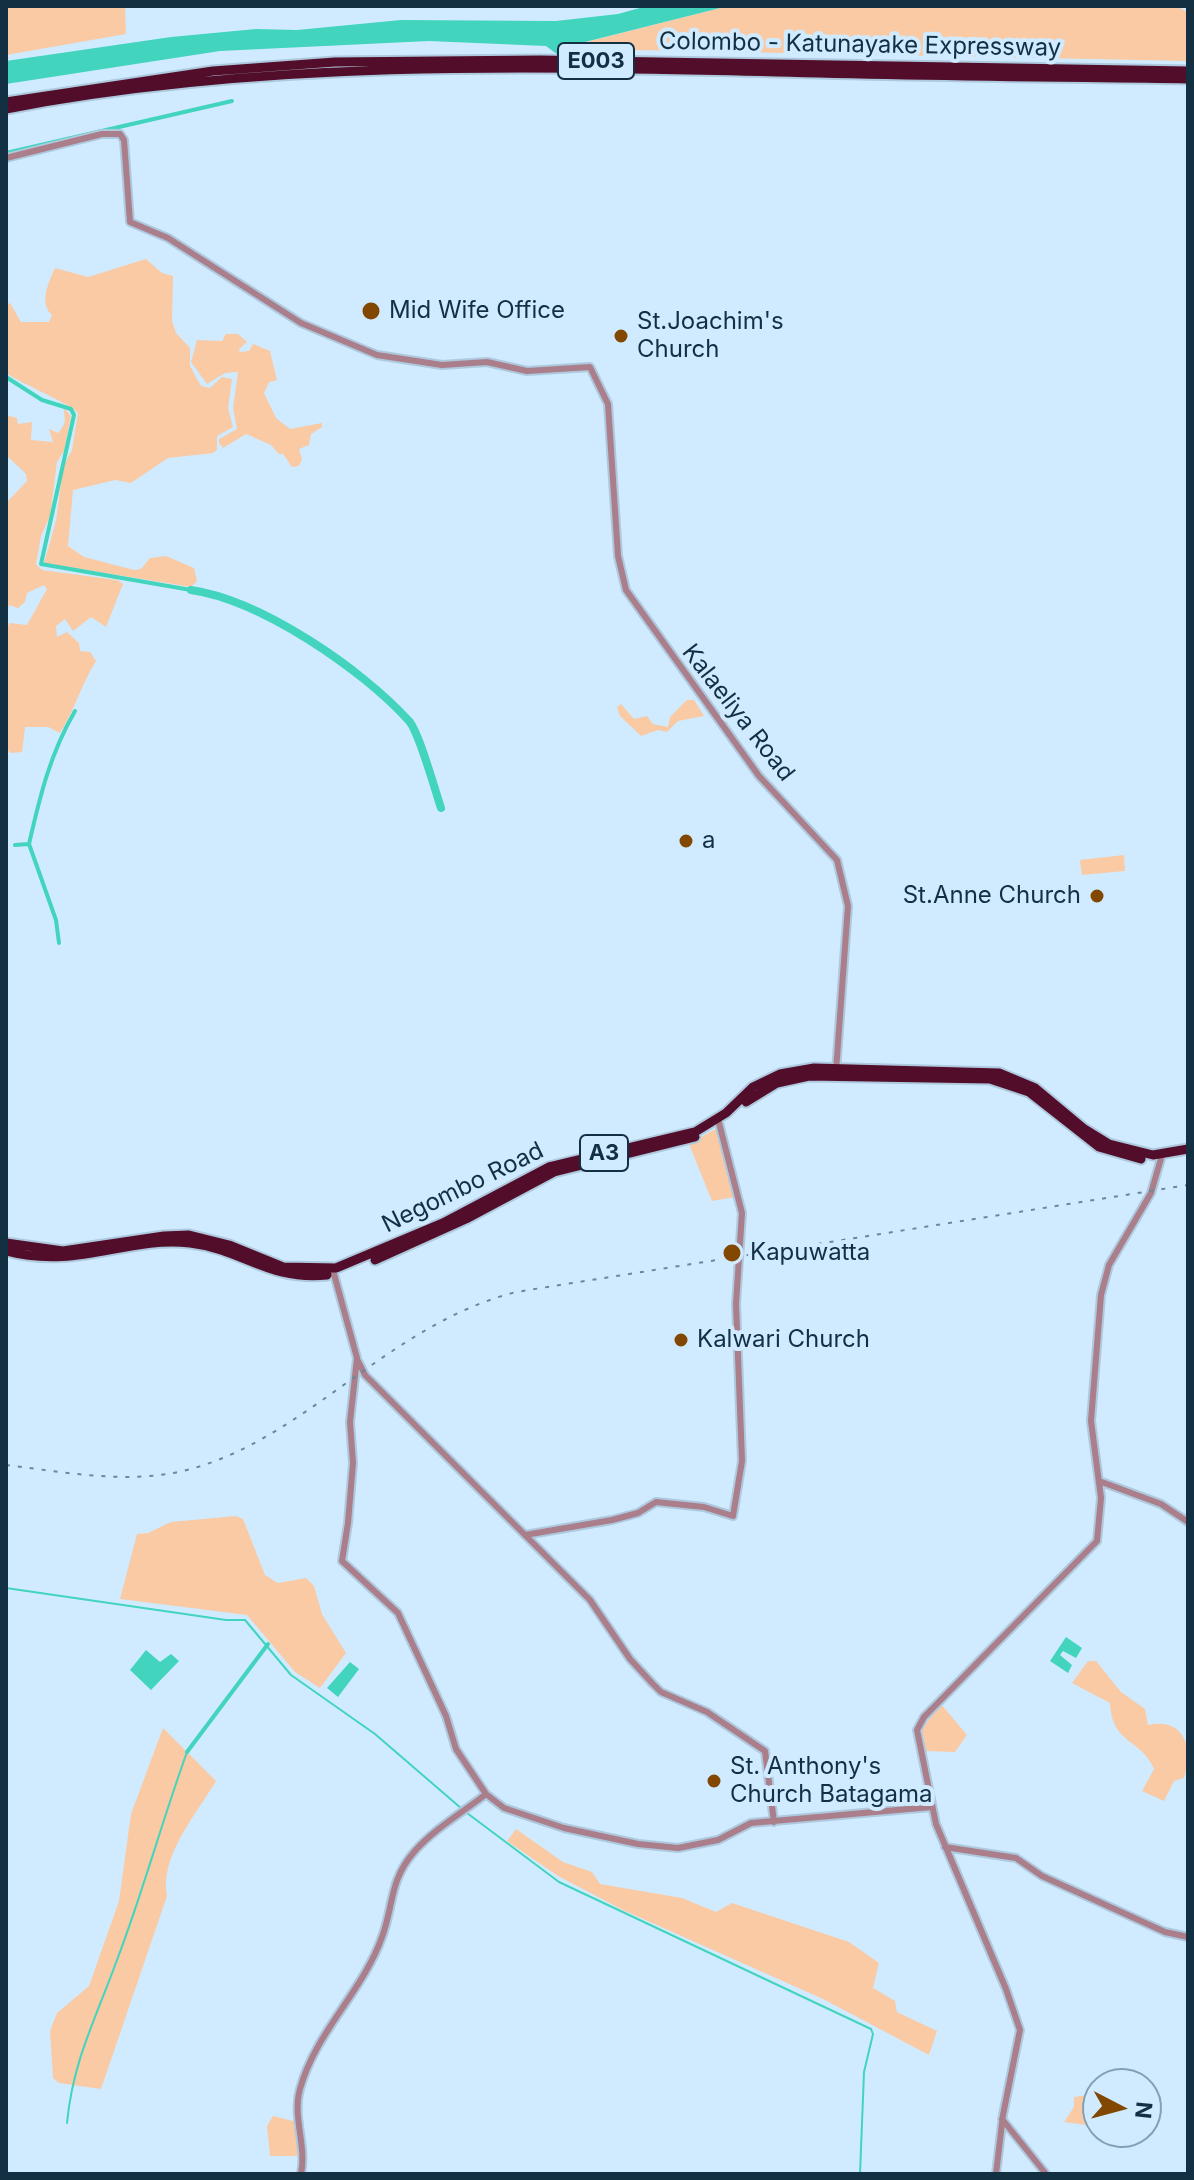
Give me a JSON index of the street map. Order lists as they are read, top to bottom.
{
  "streets": {
    "highway": [
      "Colombo - Katunayake Expressway",
      "E003",
      "A3",
      "Negombo Road"
    ],
    "street": ["Kalaeliya Road"]
  },
  "crossings": [
    ["Kalaeliya Road", "Negombo Road"]
  ],
  "places": [
    "Mid Wife Office",
    "St.Joachim's Church",
    "a",
    "St.Anne Church",
    "Kapuwatta",
    "Kalwari Church",
    "St. Anthony's Church Batagama"
  ],
  "north": "right"
}
